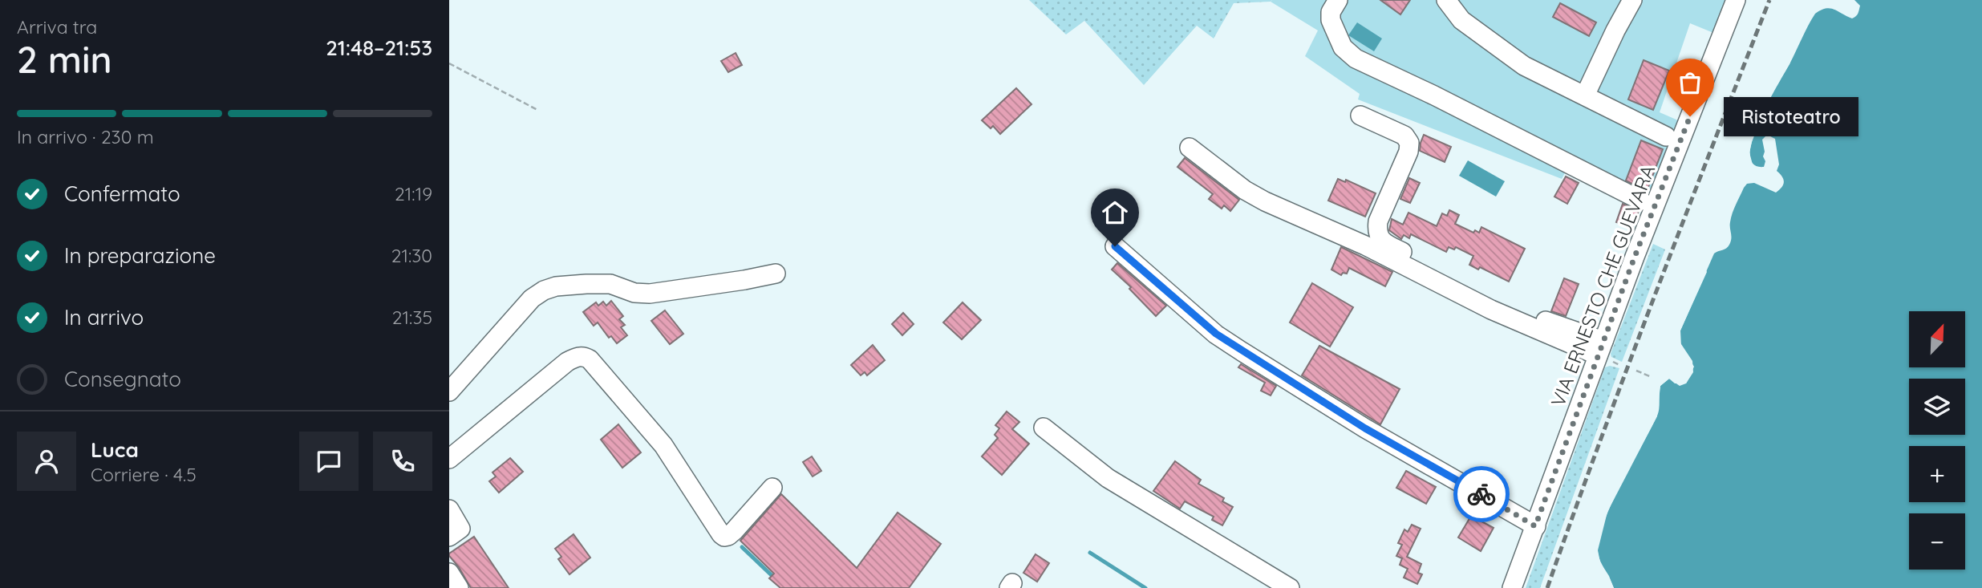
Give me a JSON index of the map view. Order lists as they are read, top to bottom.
{
  "streets": {
    "street": ["VIA ERNESTO CHE GUEVARA"]
  },
  "places": ["Ristoteatro"],
  "north": "top right",
  "page": {
    "heading": ["2 min", "Arriva tra", "21:48–21:53"],
    "panel": ["Luca", "Corriere · 4.5"],
    "bar": "In arrivo · 230 m",
    "bubble": "Ristoteatro",
    "list": [
      ["Confermato", "21:19"],
      ["In preparazione", "21:30"],
      ["In arrivo", "21:35"],
      "Consegnato"
    ],
    "map_buttons": ["+", "−"]
  }
}
